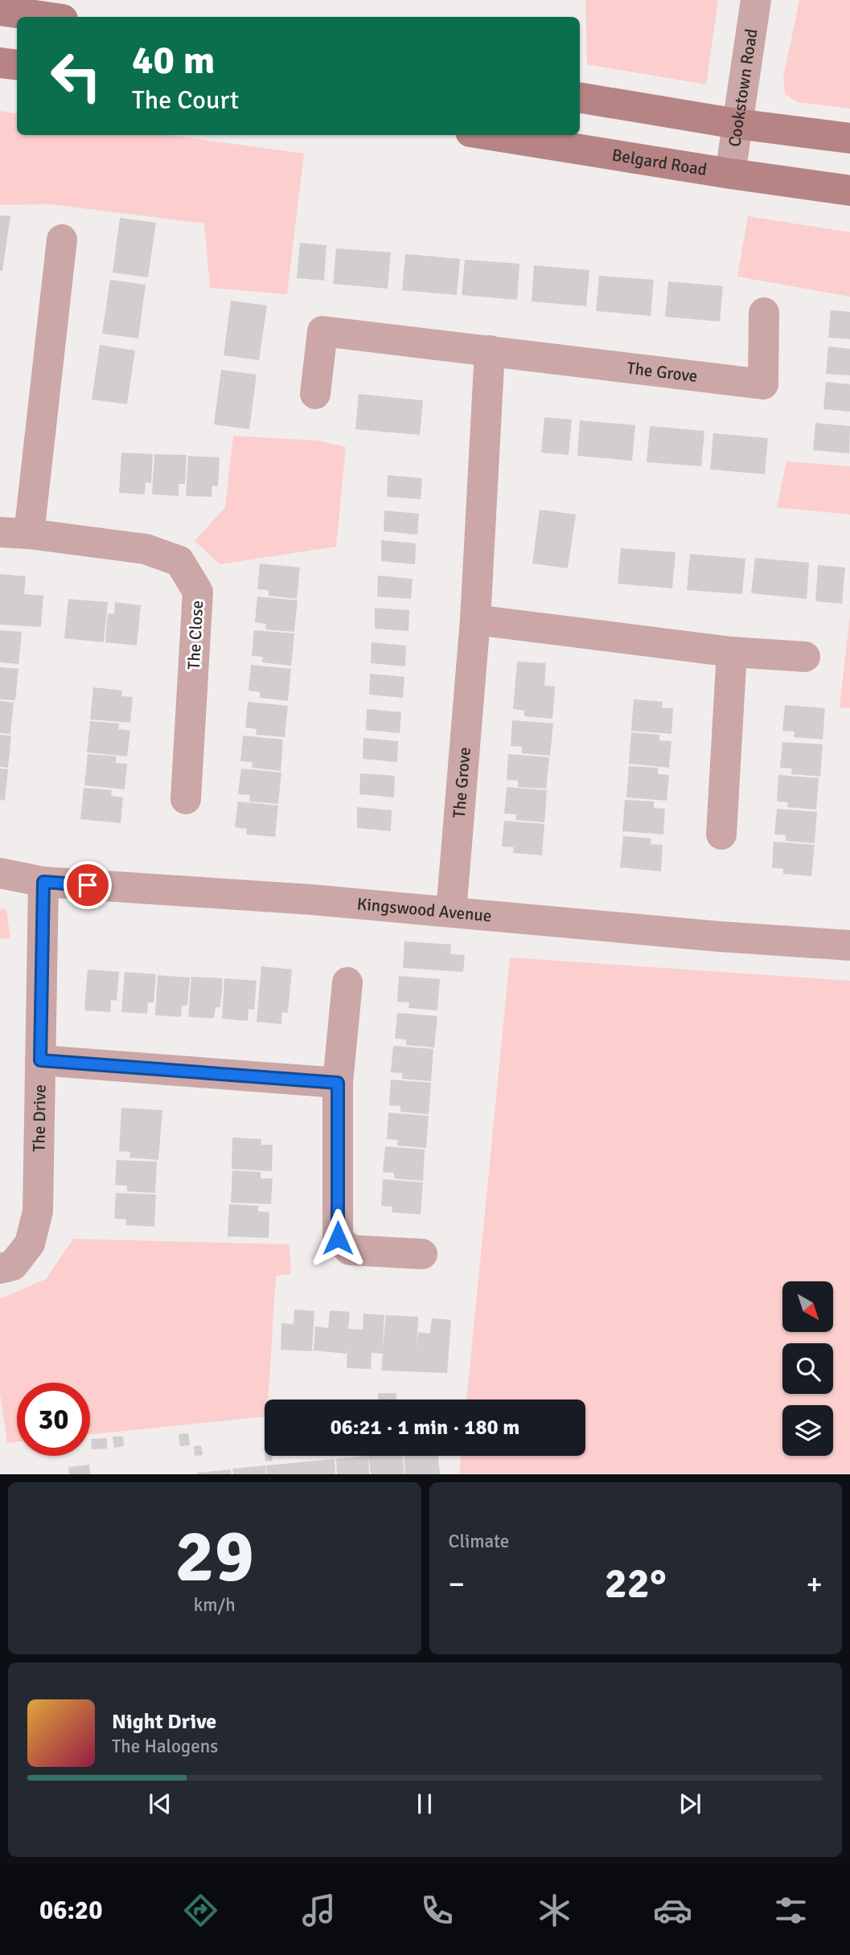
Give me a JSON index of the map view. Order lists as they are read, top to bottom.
{
  "streets": {
    "main road": ["Belgard Road"],
    "street": [
      "Cookstown Road",
      "The Grove",
      "The Close",
      "Kingswood Avenue",
      "The Drive"
    ]
  },
  "crossings": [
    ["Cookstown Road", "Belgard Road"],
    ["The Grove", "Kingswood Avenue"],
    ["Kingswood Avenue", "The Drive"]
  ],
  "north": "bottom right",
  "page": {
    "turn": ["40 m", "The Court"],
    "limit": "30",
    "trip": "06:21 · 1 min · 180 m",
    "tile": [
      ["29", "km/h"],
      "Climate"
    ],
    "heat": ["−", "22°", "+"],
    "song": ["Night Drive", "The Halogens"],
    "tabs": "06:20"
  }
}
